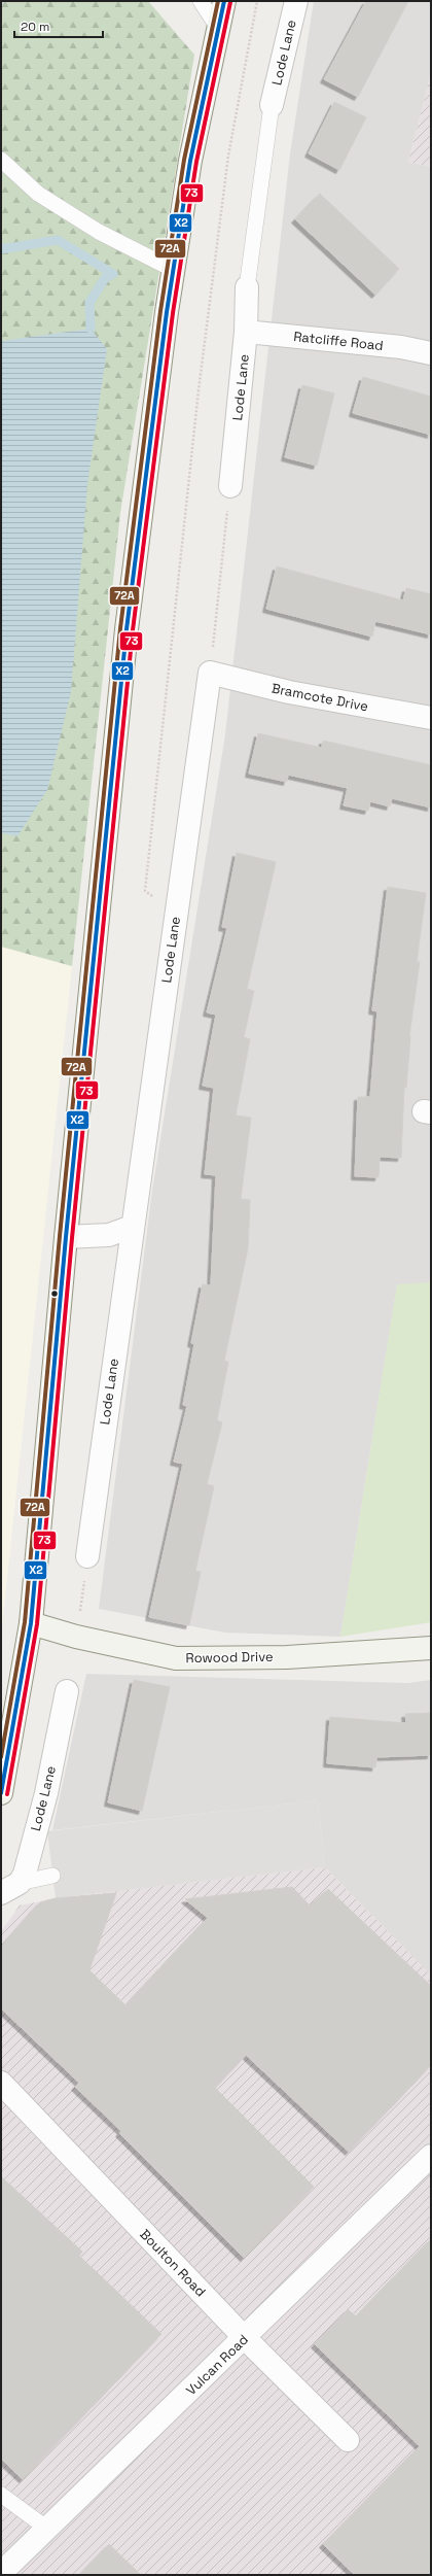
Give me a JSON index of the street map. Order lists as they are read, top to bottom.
{
  "streets": {
    "main road": ["Rowood Drive"],
    "street": [
      "Lode Lane",
      "Ratcliffe Road",
      "Bramcote Drive",
      "Boulton Road",
      "Vulcan Road"
    ]
  },
  "crossings": [
    ["Lode Lane", "Ratcliffe Road"],
    ["Lode Lane", "Bramcote Drive"],
    ["Boulton Road", "Vulcan Road"]
  ],
  "lines": ["transit line X2", "transit line 72A", "transit line 73"],
  "scale_bar": "20 m"
}
